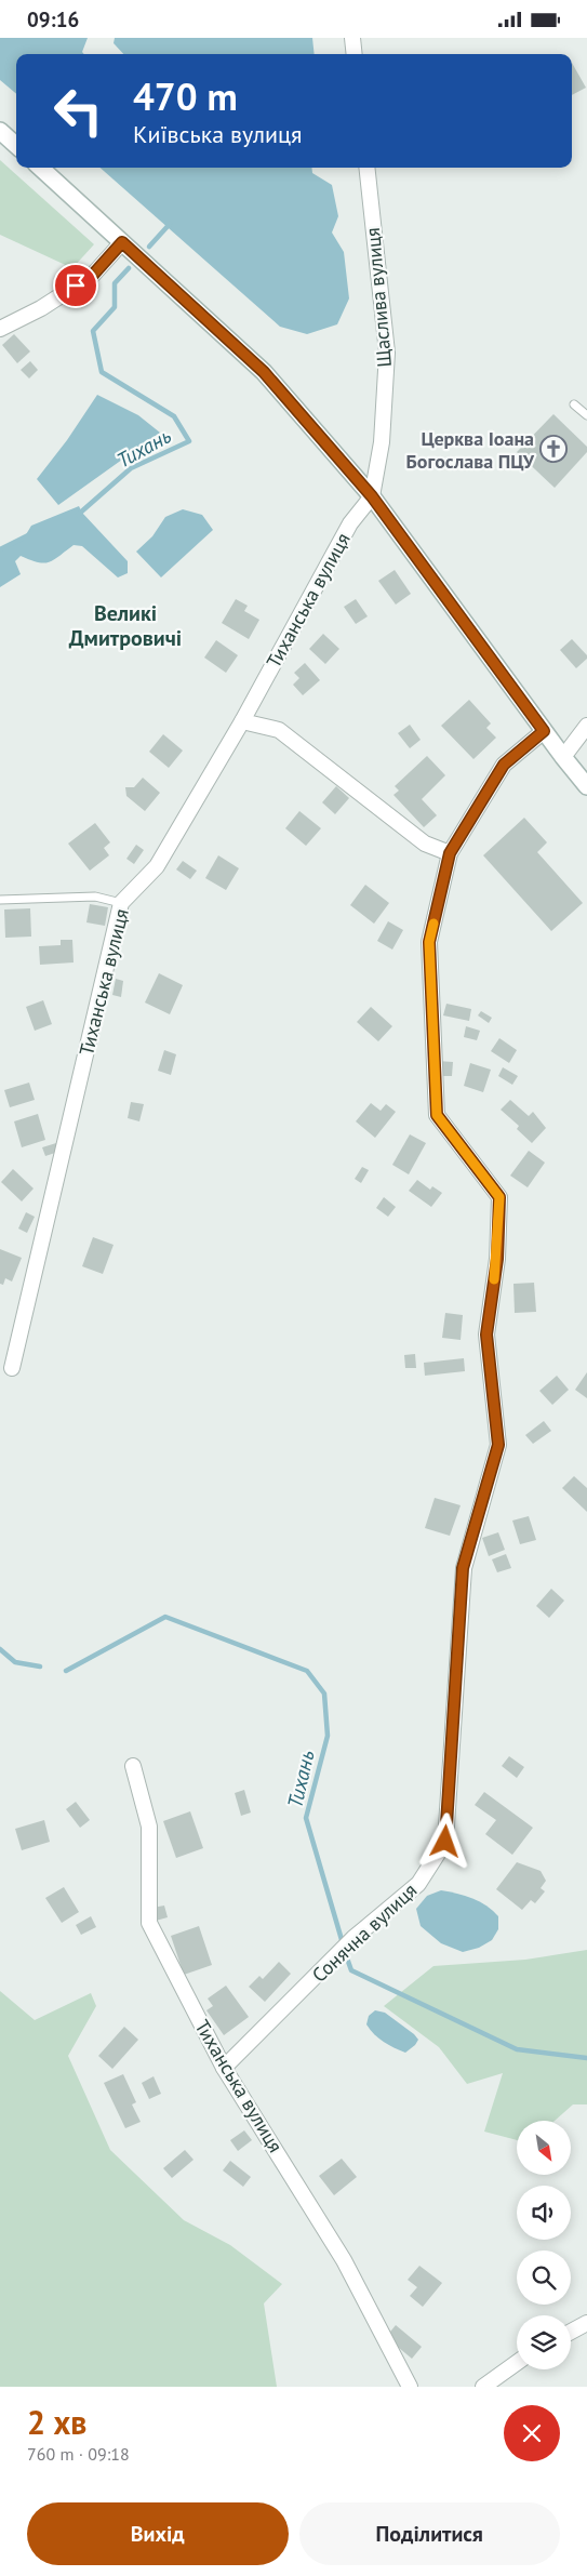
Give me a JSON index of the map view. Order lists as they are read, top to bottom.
{
  "streets": {
    "street": ["Щаслива вулиця", "Тиханська вулиця", "Сонячна вулиця"]
  },
  "crossings": [
    ["Щаслива вулиця", "Тиханська вулиця"],
    ["Тиханська вулиця", "Сонячна вулиця"]
  ],
  "districts": ["Великі Дмитровичі"],
  "water": ["Тихань"],
  "places": {
    "church": ["Церква Іоана Богослава ПЦУ"]
  },
  "north": "bottom right",
  "page": {
    "status": "09:16",
    "turn": ["470 m", "Київська вулиця"],
    "heading": ["2 хв", "760 m · 09:18"],
    "buttons": ["Вихід", "Поділитися"]
  }
}
